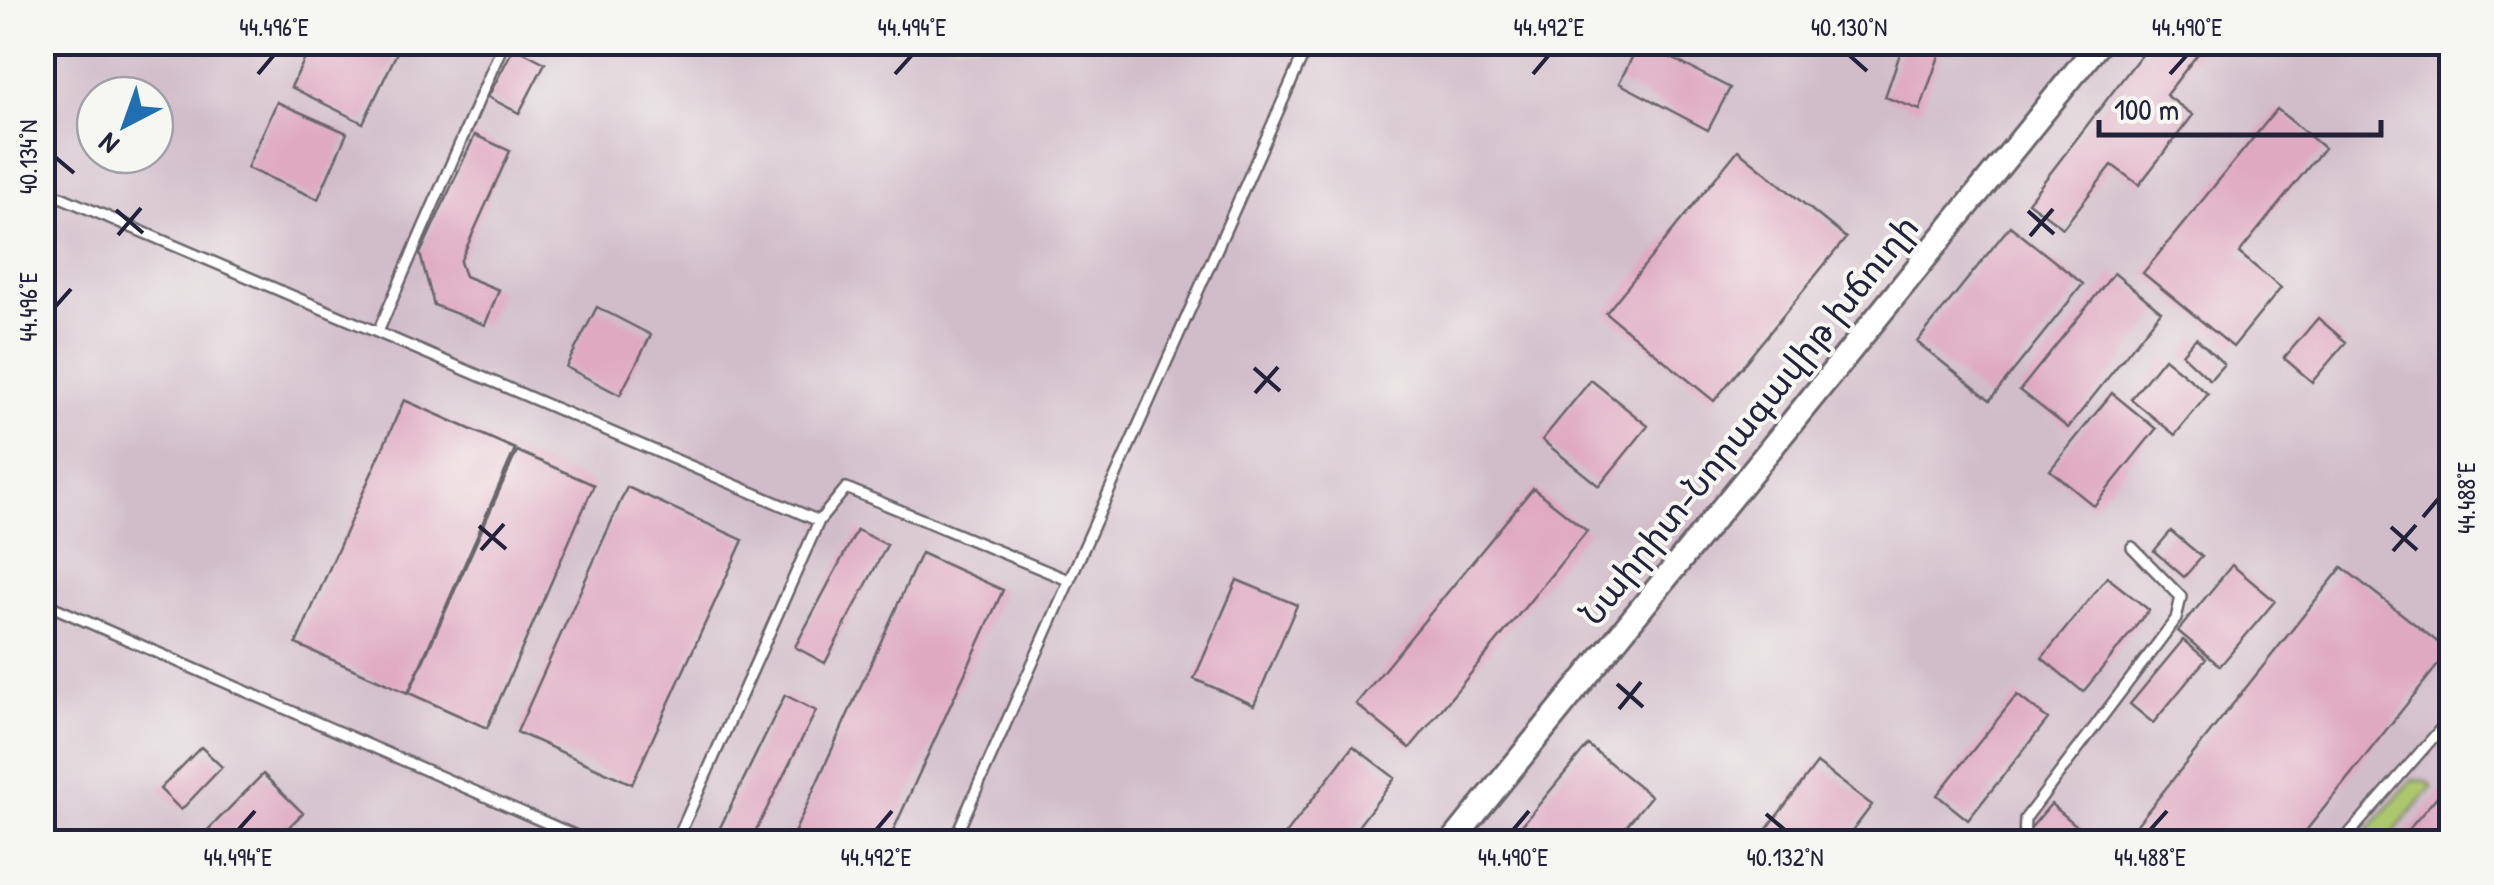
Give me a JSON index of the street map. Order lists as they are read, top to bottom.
{
  "streets": {
    "street": ["Նաիրիտ-Նորագավիթ խճուղի"]
  },
  "scale_bar": "100 m",
  "north": "bottom left",
  "coordinates": [
    "44.496°E",
    "44.494°E",
    "44.492°E",
    "40.130°N",
    "44.490°E",
    "40.134°N",
    "44.488°E",
    "40.132°N"
  ]
}
